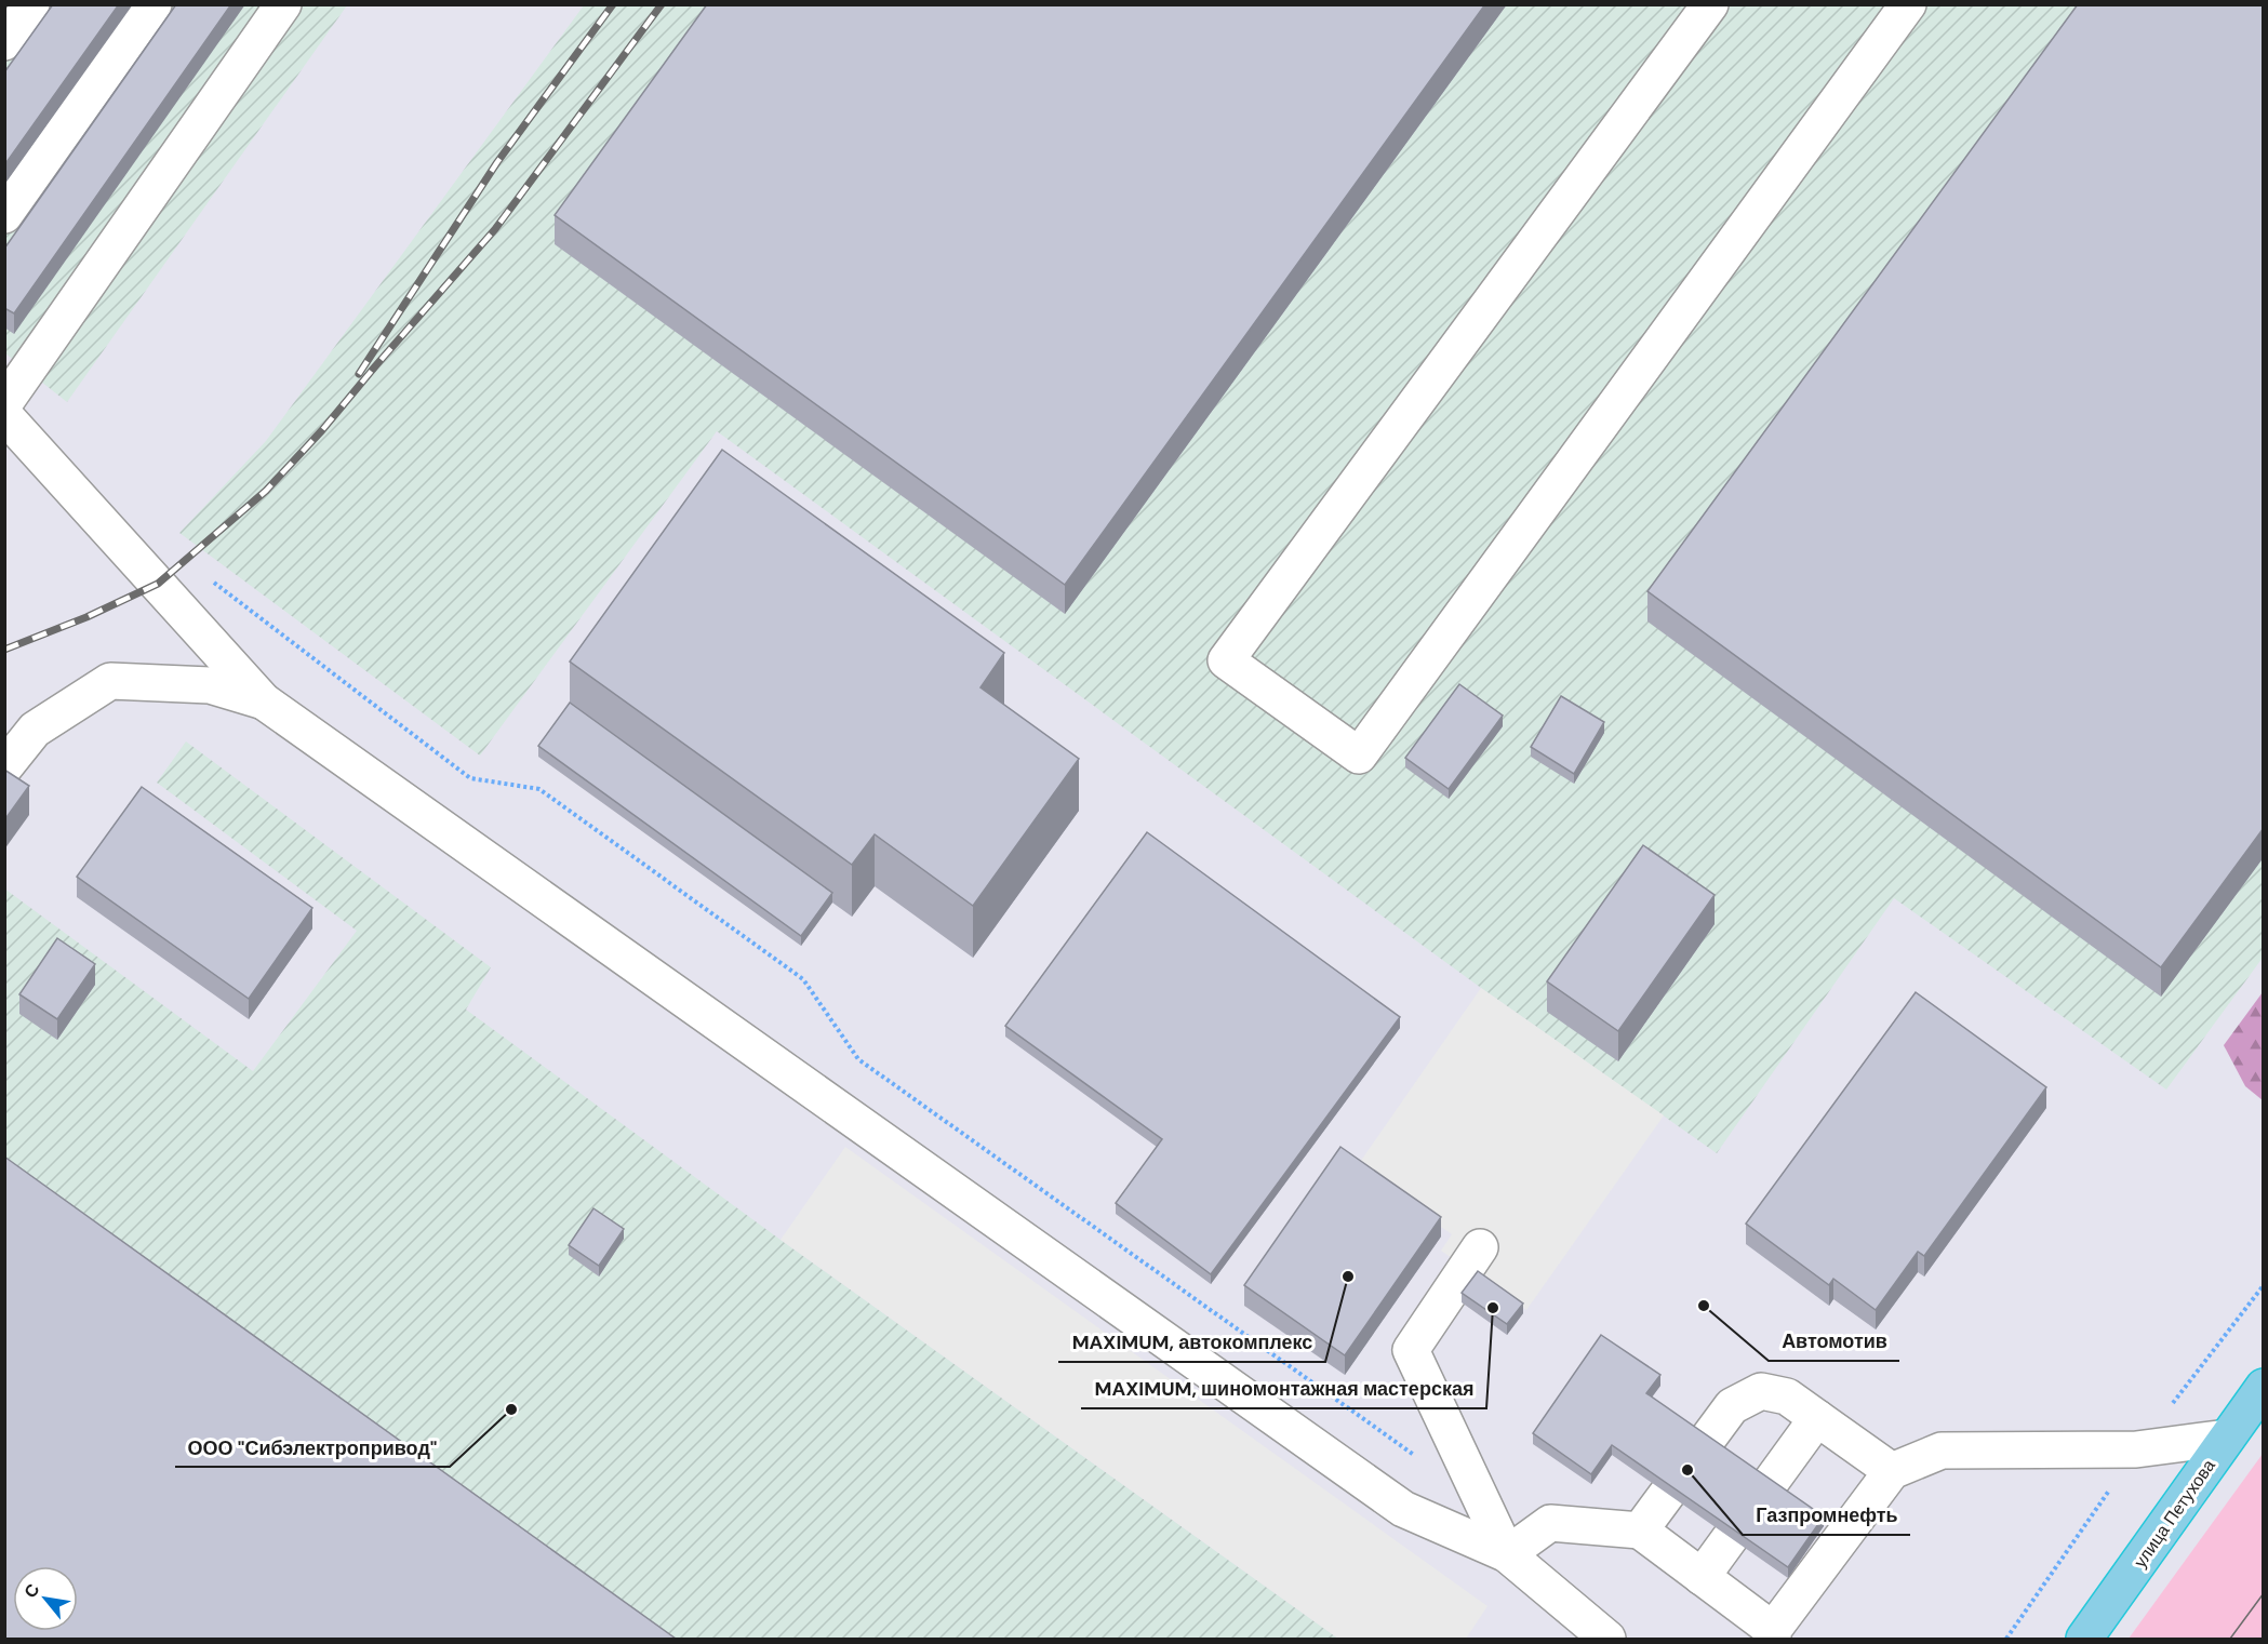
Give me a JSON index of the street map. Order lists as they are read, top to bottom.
{
  "streets": {
    "highway": ["улица Петухова"]
  },
  "places": [
    "MAXIMUM, автокомплекс",
    "Автомотив",
    "MAXIMUM, шиномонтажная мастерская",
    "ООО \"Сибэлектропривод\"",
    "Газпромнефть"
  ],
  "north": "top left"
}
